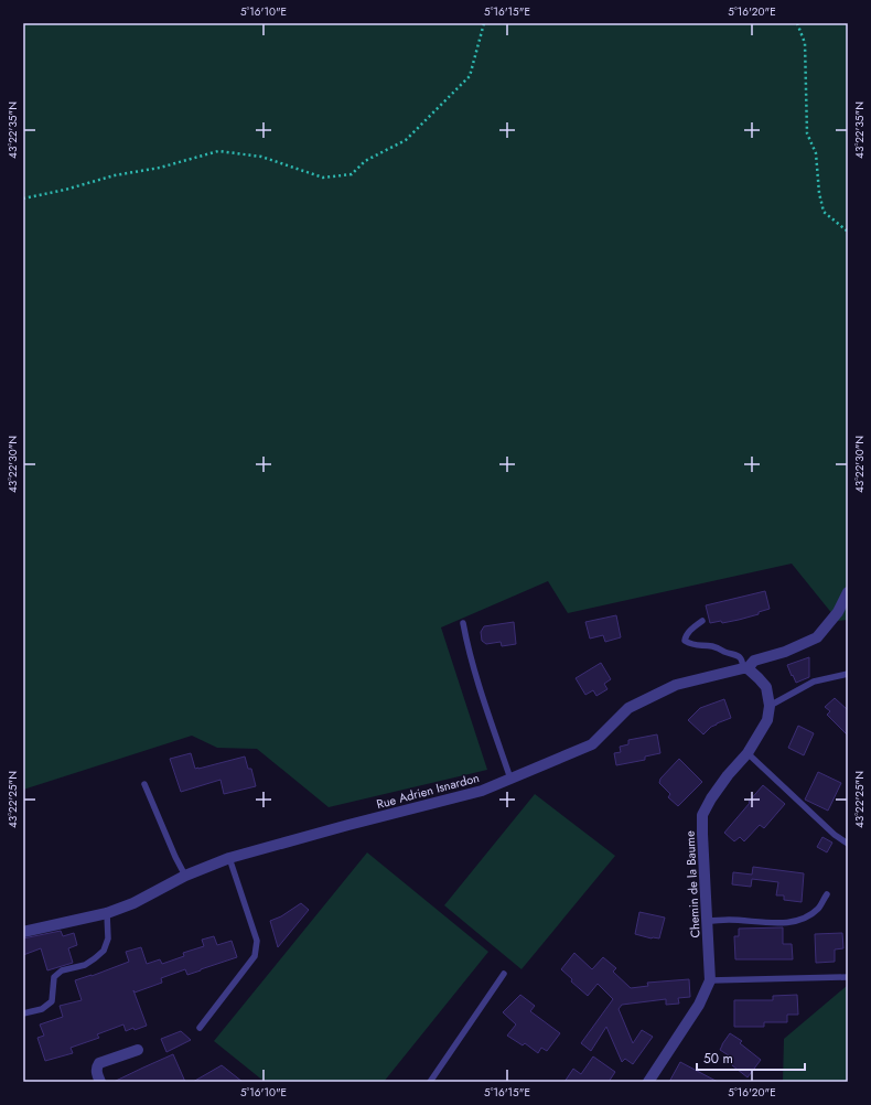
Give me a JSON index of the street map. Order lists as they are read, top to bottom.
{
  "streets": {
    "street": ["Rue Adrien Isnardon", "Chemin de la Baume"]
  },
  "scale_bar": "50 m",
  "coordinates": [
    "5°16'10\"E",
    "5°16'15\"E",
    "5°16'20\"E",
    "43°22'35\"N",
    "43°22'30\"N",
    "43°22'25\"N"
  ]
}
